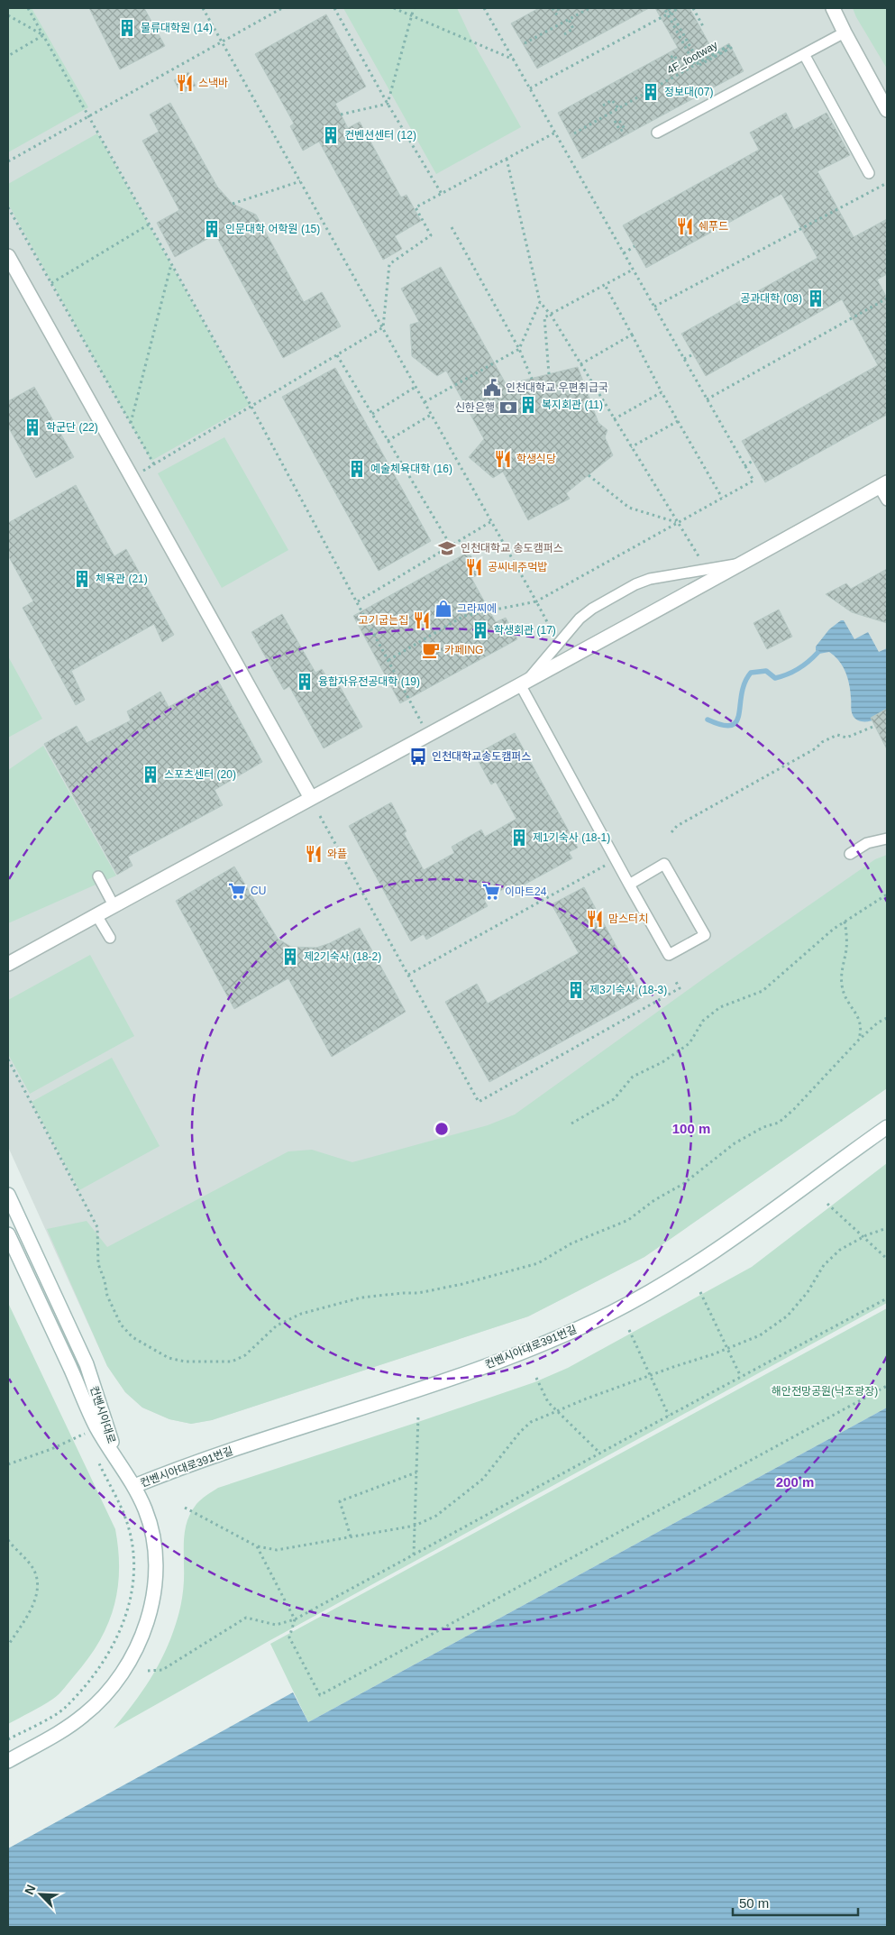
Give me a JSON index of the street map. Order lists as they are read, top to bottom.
{
  "streets": {
    "street": ["컨벤시아대로391번길", "컨벤시아대로"],
    "path": ["4F_footway"]
  },
  "parks": ["해안전망공원(낙조광장)"],
  "places": {
    "building": [
      "물류대학원 (14)",
      "정보대(07)",
      "컨벤션센터 (12)",
      "인문대학 어학원 (15)",
      "공과대학 (08)",
      "복지회관 (11)",
      "학군단 (22)",
      "예술체육대학 (16)",
      "체육관 (21)",
      "학생회관 (17)",
      "융합자유전공대학 (19)",
      "스포츠센터 (20)",
      "제1기숙사 (18-1)",
      "제2기숙사 (18-2)",
      "제3기숙사 (18-3)"
    ],
    "restaurant": [
      "스낵바",
      "쉐푸드",
      "학생식당",
      "공씨네주먹밥",
      "고기굽는집",
      "와플",
      "맘스터치"
    ],
    "public building": ["인천대학교 우편취급국"],
    "bank": ["신한은행"],
    "school or university": ["인천대학교 송도캠퍼스"],
    "shop": ["그라찌에"],
    "cafe": ["카페ING"],
    "bus stop": ["인천대학교송도캠퍼스"],
    "supermarket": ["CU", "이마트24"]
  },
  "scale_bar": "50 m",
  "north": "top left",
  "rings": ["100 m", "200 m"]
}
